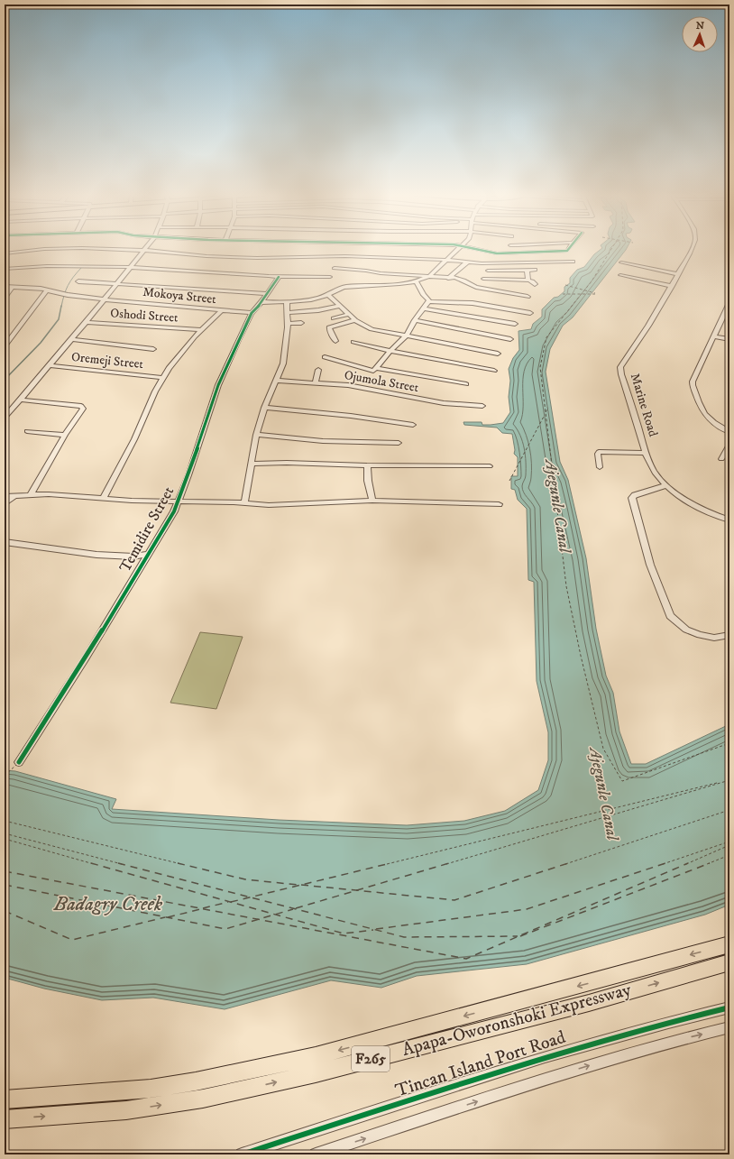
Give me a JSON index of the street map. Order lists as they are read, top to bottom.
{
  "streets": {
    "highway": ["Apapa-Oworonshoki Expressway", "F265"],
    "street": [
      "Mokoya Street",
      "Oshodi Street",
      "Oremeji Street",
      "Ojumola Street",
      "Marine Road",
      "Temidire Street",
      "Tincan Island Port Road"
    ]
  },
  "crossings": [
    ["Mokoya Street", "Temidire Street"]
  ],
  "water": ["Ajegunle Canal", "Badagry Creek"],
  "north": "top"
}
